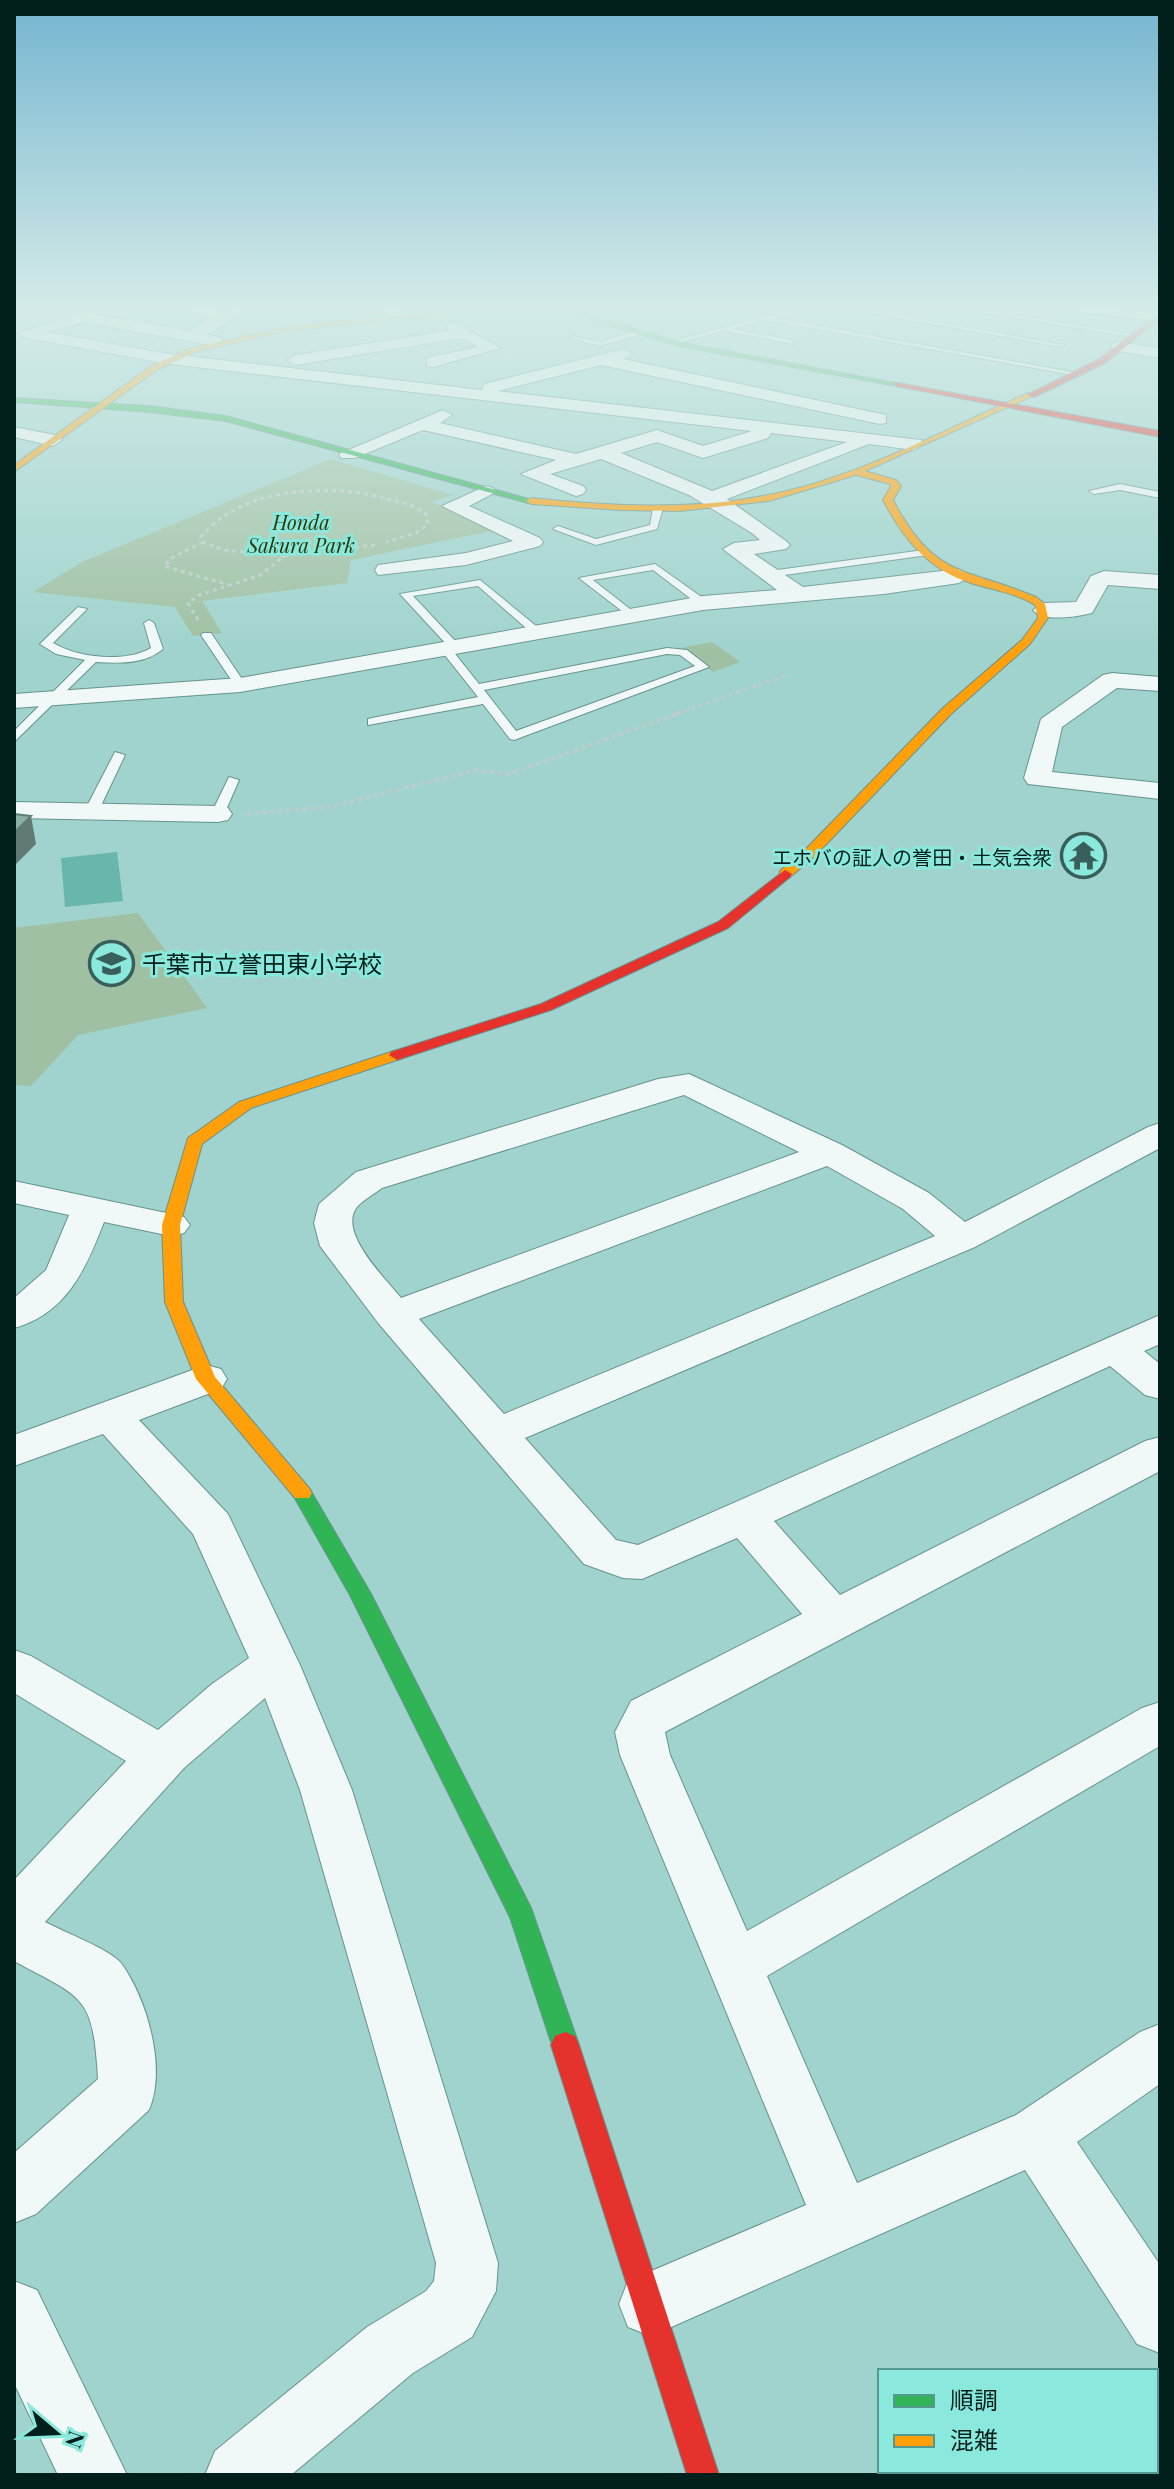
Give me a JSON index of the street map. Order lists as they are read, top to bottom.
{
  "parks": ["Honda Sakura Park"],
  "places": {
    "temple": ["エホバの証人の誉田・土気会衆"],
    "school or university": ["千葉市立誉田東小学校"]
  },
  "legend": ["順調", "混雑"],
  "north": "right"
}
